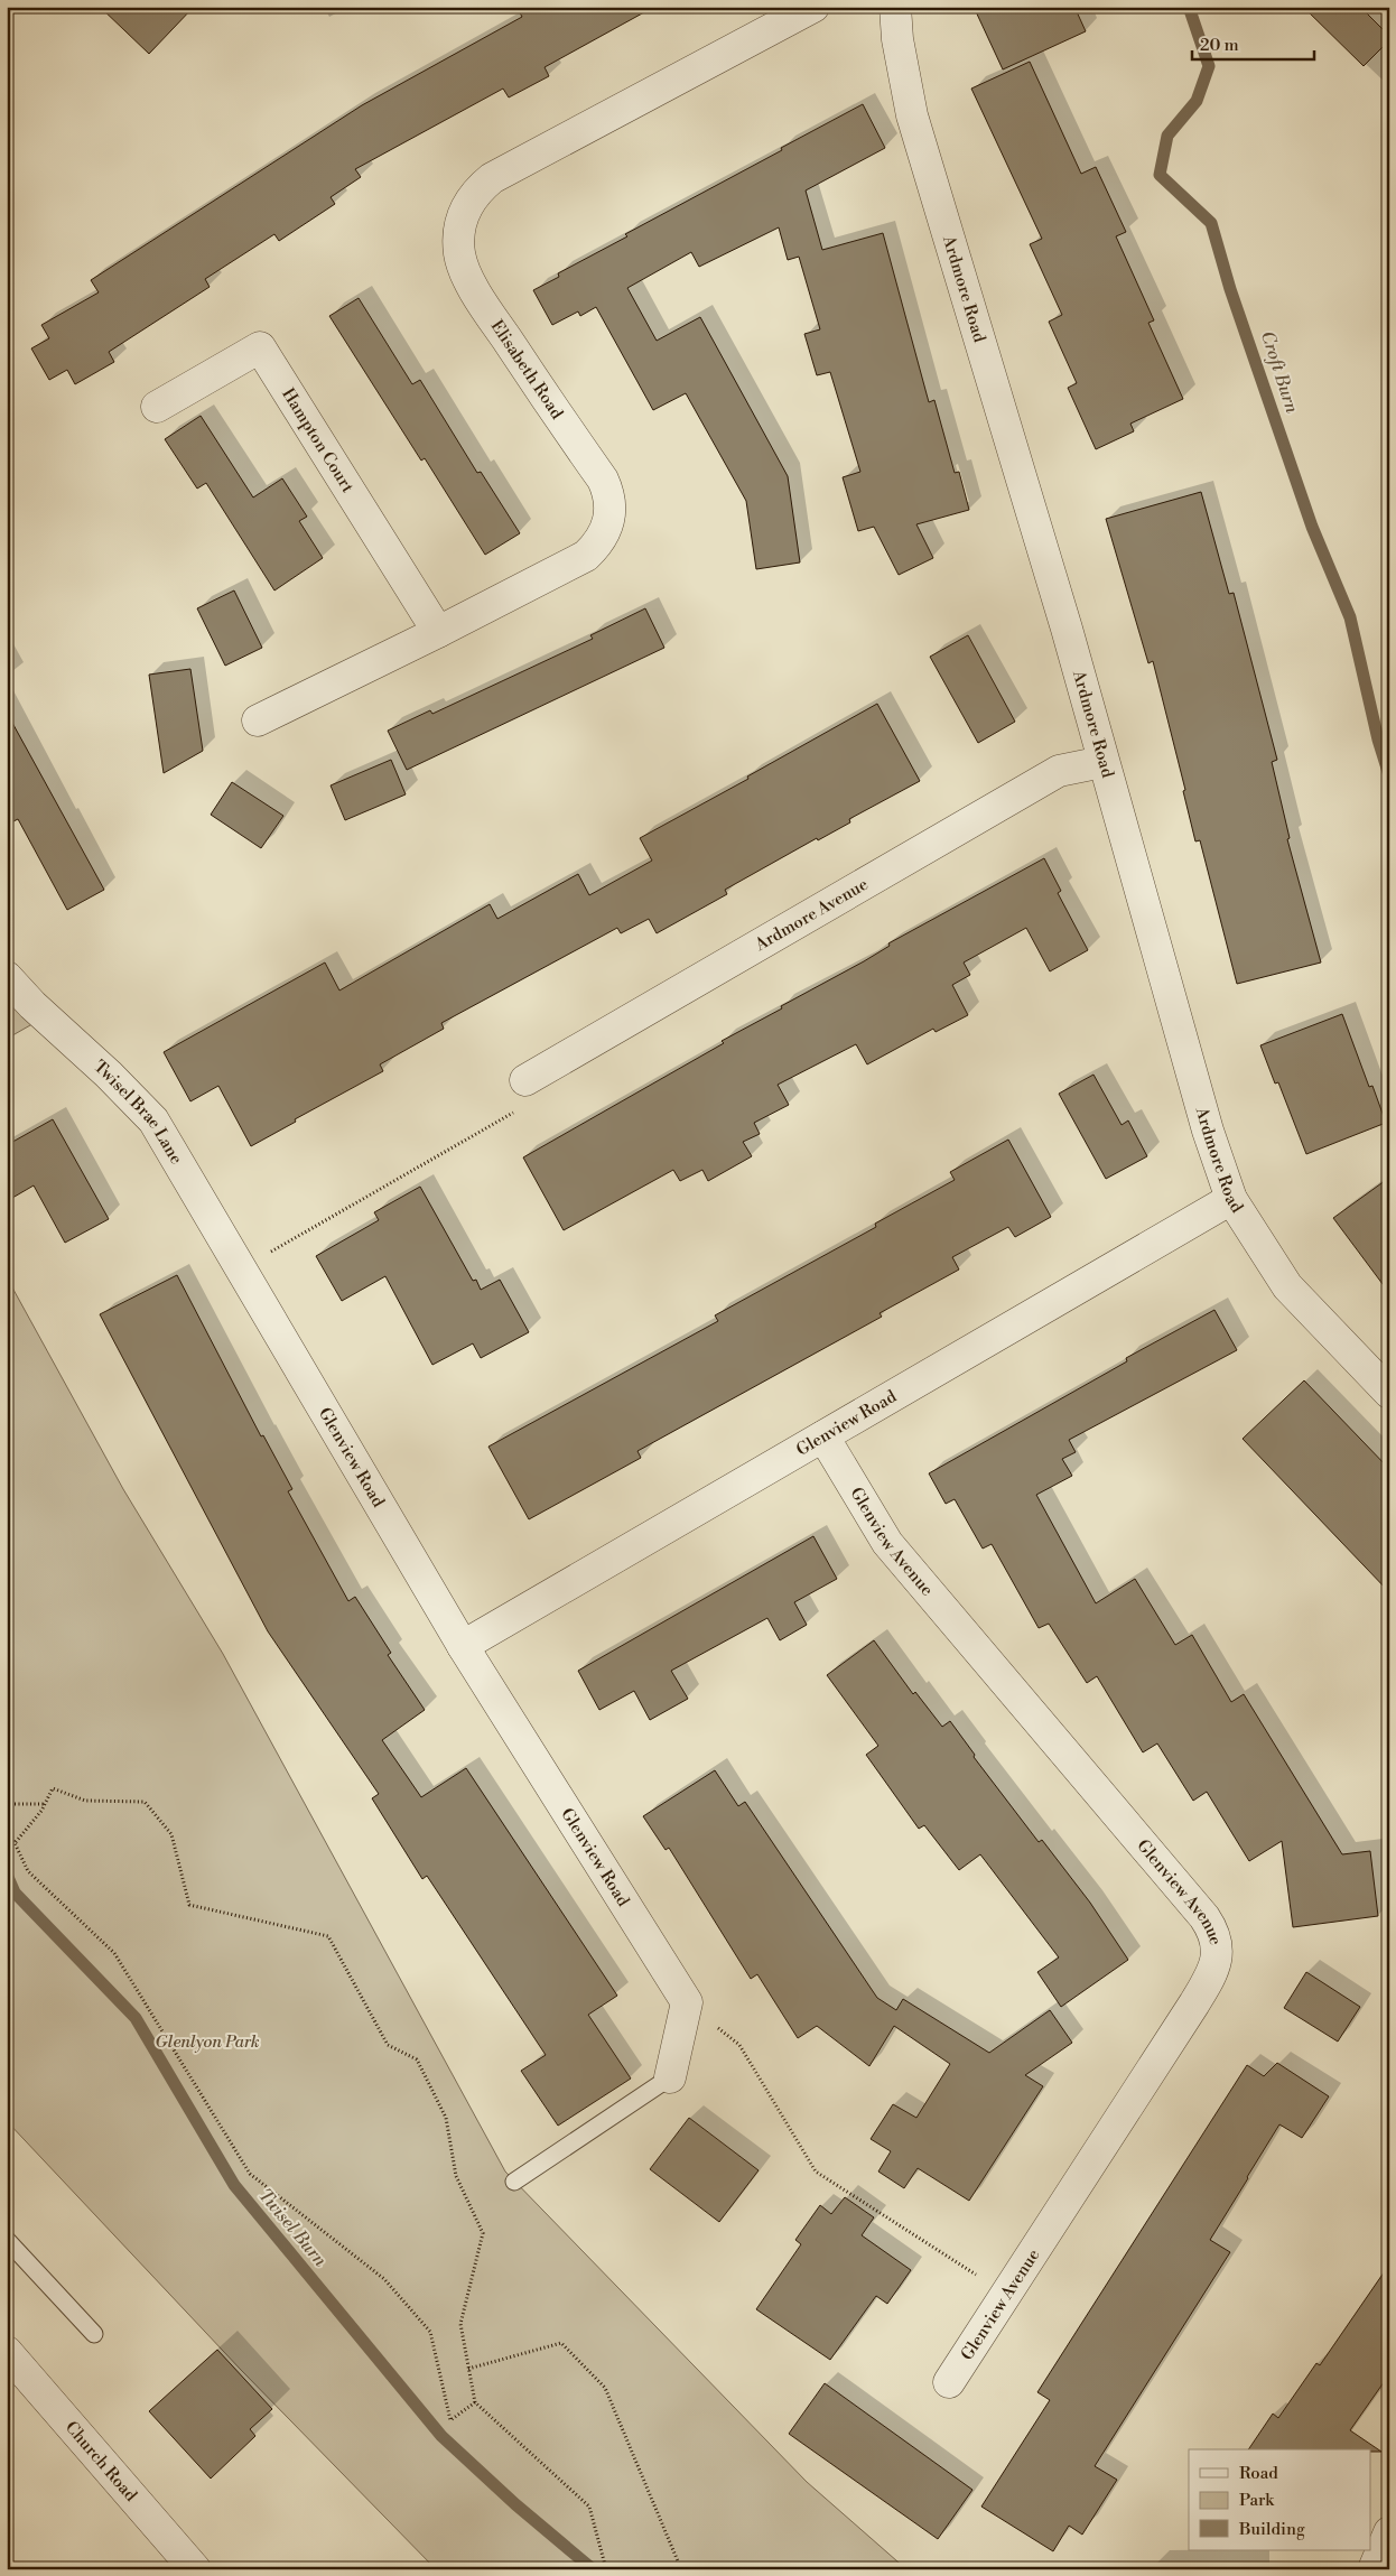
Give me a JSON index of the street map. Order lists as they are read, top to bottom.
{
  "streets": {
    "street": [
      "Ardmore Road",
      "Elisabeth Road",
      "Hampton Court",
      "Ardmore Avenue",
      "Twisel Brae Lane",
      "Glenview Road",
      "Glenview Avenue",
      "Church Road"
    ]
  },
  "crossings": [
    ["Ardmore Road", "Ardmore Avenue"],
    ["Ardmore Road", "Glenview Road"],
    ["Elisabeth Road", "Hampton Court"],
    ["Twisel Brae Lane", "Glenview Road"],
    ["Glenview Road", "Glenview Avenue"]
  ],
  "water": ["Croft Burn", "Twisel Burn"],
  "parks": ["Glenlyon Park"],
  "legend": ["Road", "Park", "Building"],
  "scale_bar": "20 m"
}
